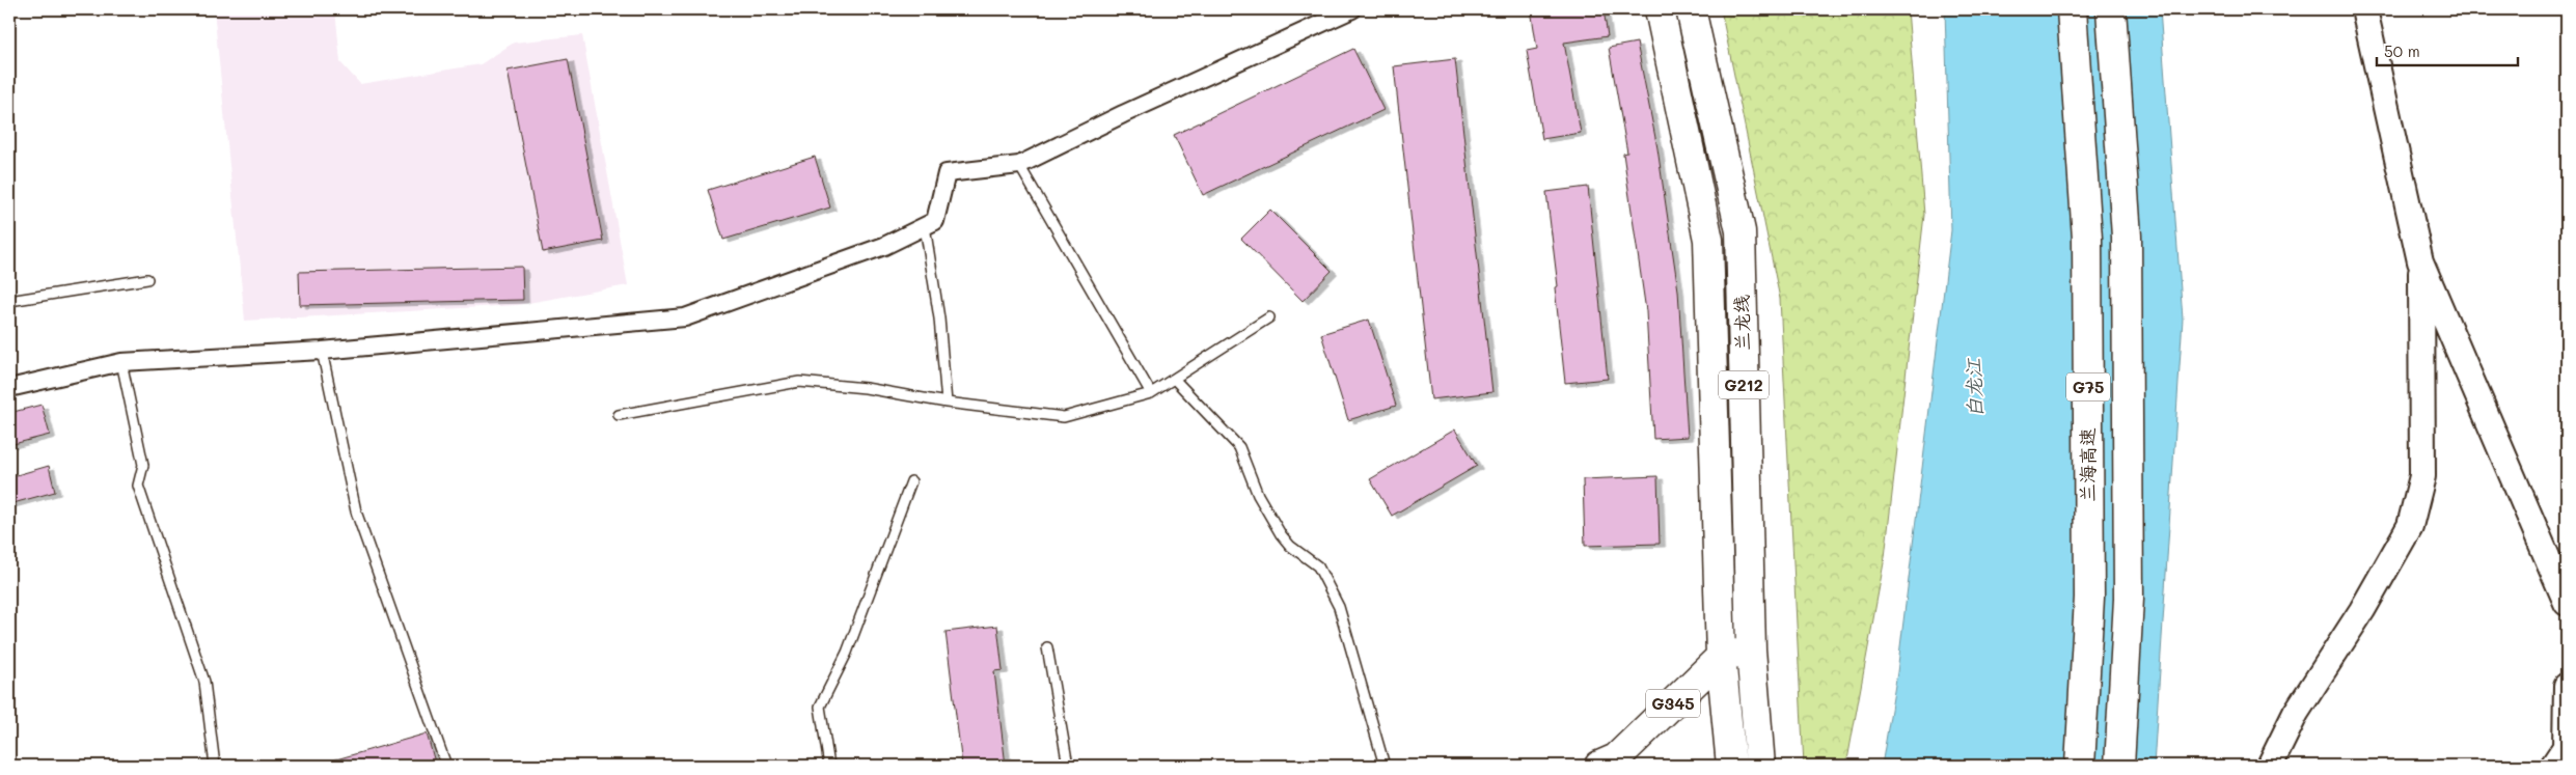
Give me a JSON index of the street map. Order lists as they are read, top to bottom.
{
  "streets": {
    "highway": [
      "兰龙线",
      "G212",
      "G75",
      "兰海高速",
      "G345"
    ]
  },
  "crossings": [
    ["兰龙线", "G345"]
  ],
  "water": ["白龙江"],
  "scale_bar": "50 m"
}
